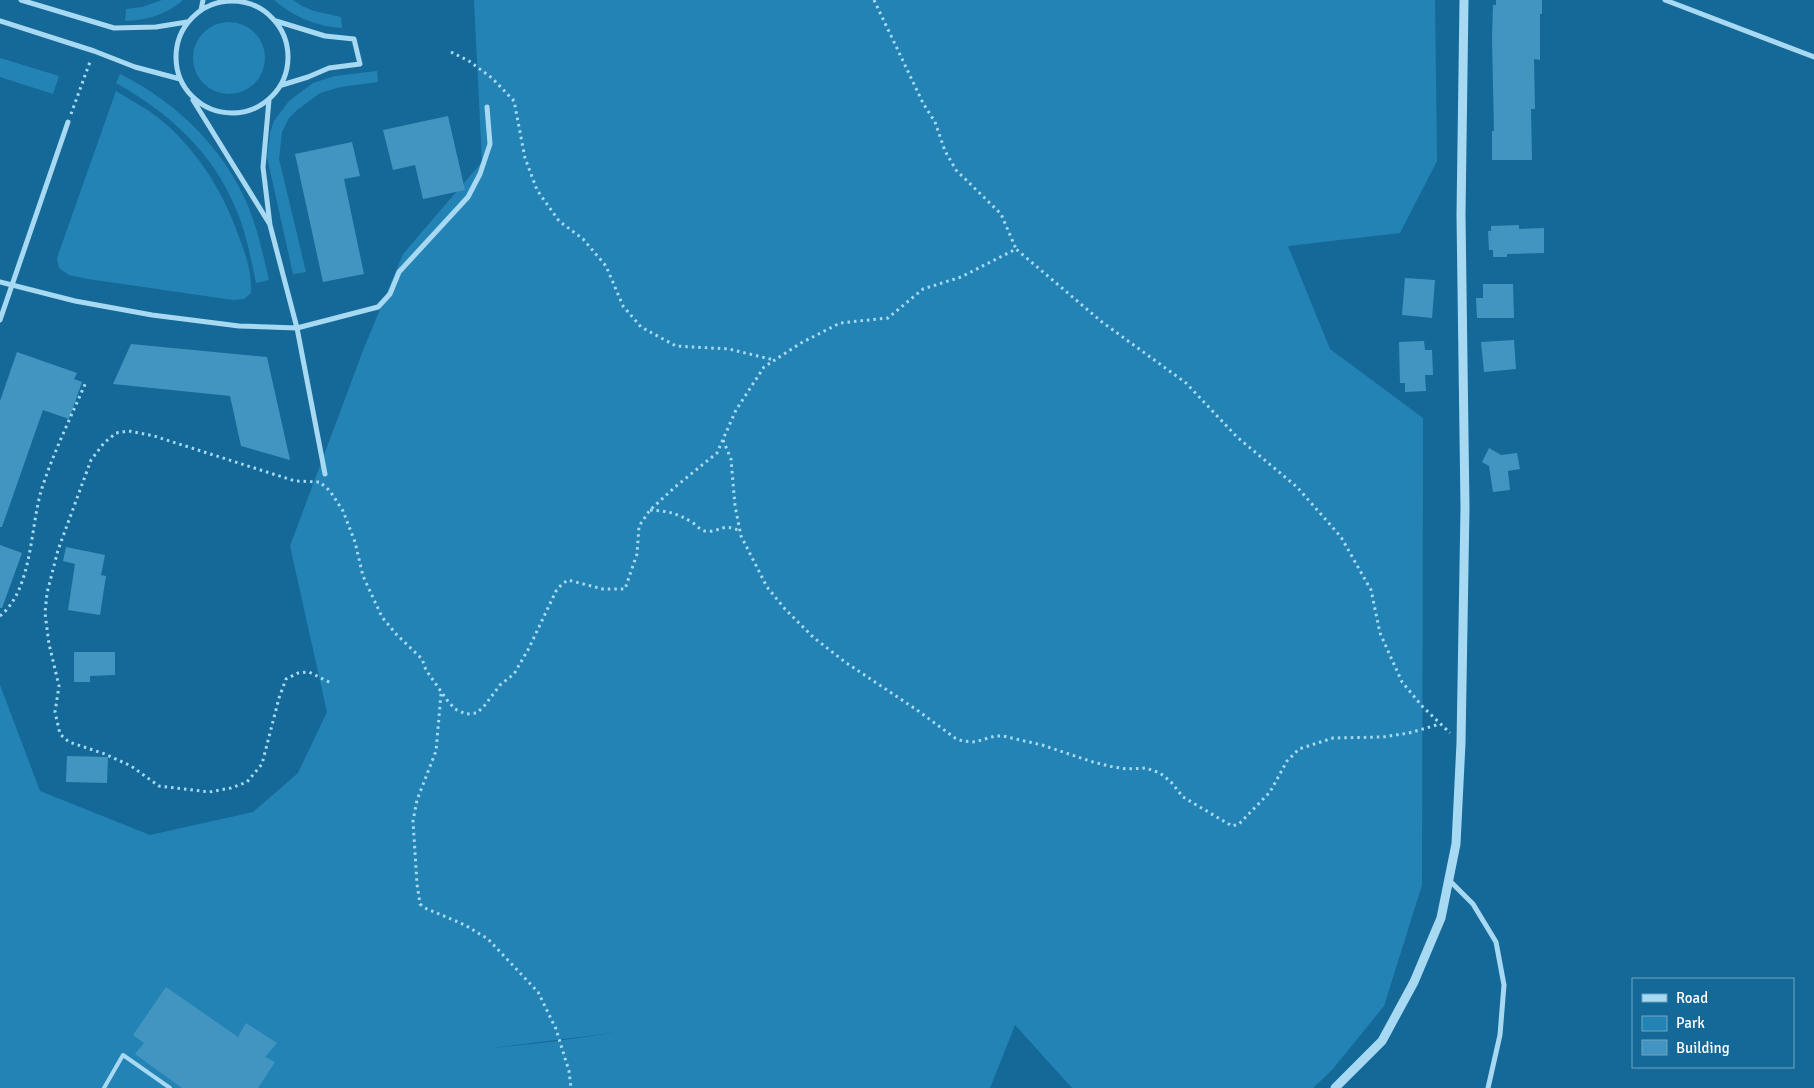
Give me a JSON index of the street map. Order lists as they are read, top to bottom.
{
  "legend": ["Road", "Park", "Building"]
}
